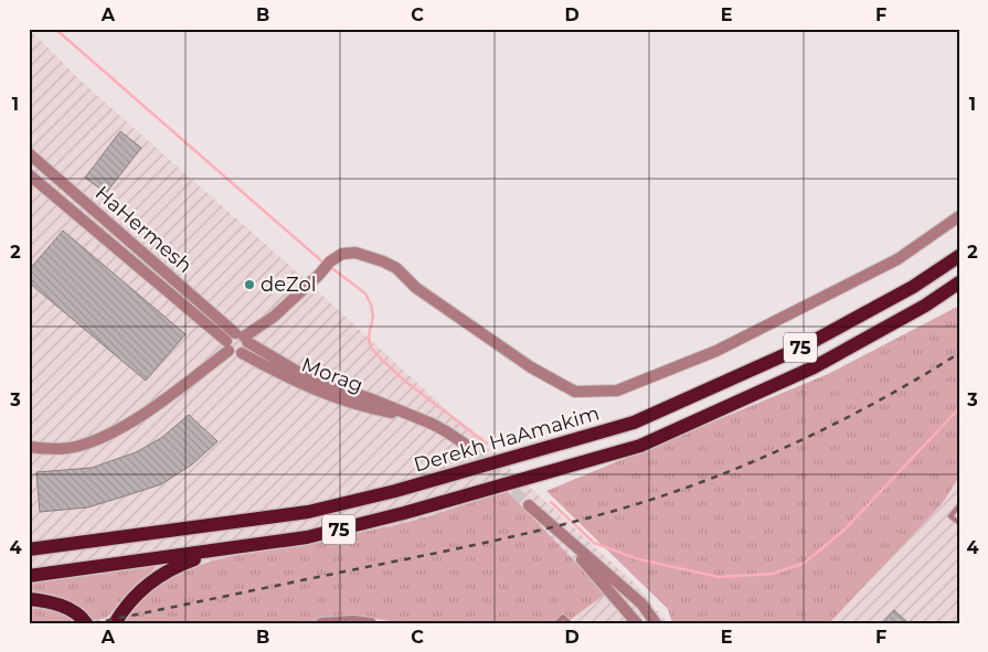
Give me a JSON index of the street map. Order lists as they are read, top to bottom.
{
  "streets": {
    "highway": ["75", "Derekh HaAmakim"],
    "street": ["HaHermesh", "Morag"]
  },
  "crossings": [
    ["HaHermesh", "Morag"]
  ],
  "places": ["deZol"],
  "grid": {
    "columns": [
      "A",
      "B",
      "C",
      "D",
      "E",
      "F"
    ],
    "rows": [
      "1",
      "2",
      "3",
      "4"
    ]
  }
}
